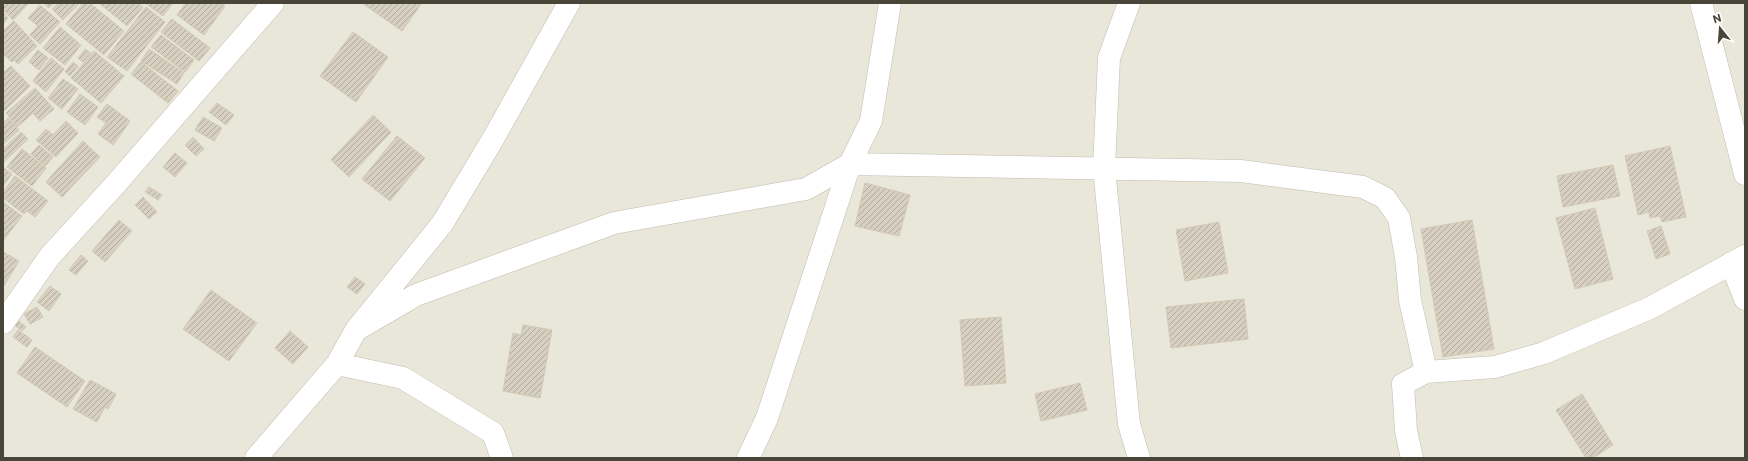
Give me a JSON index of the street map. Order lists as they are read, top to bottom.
{
  "north": "top"
}
